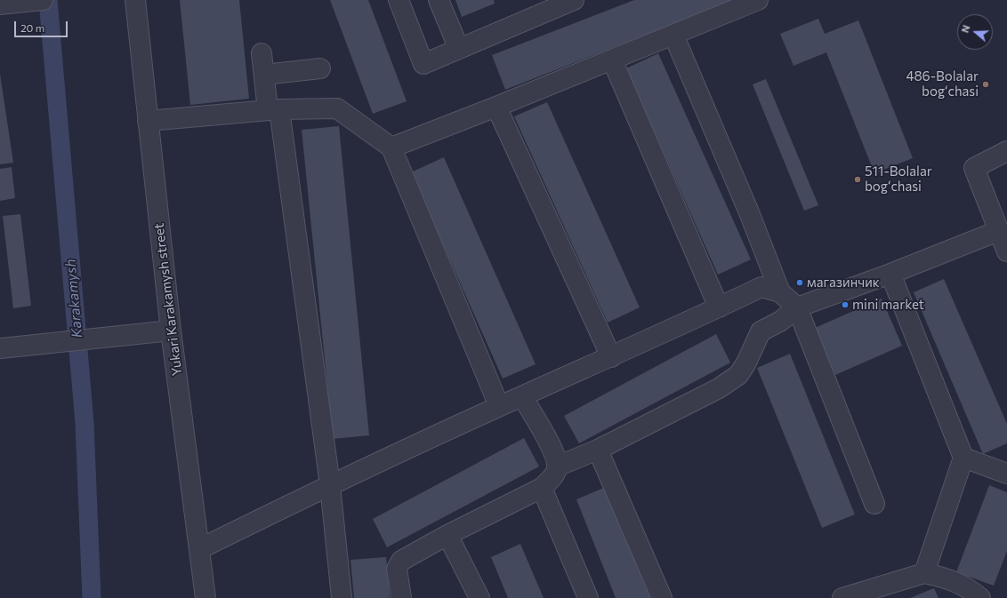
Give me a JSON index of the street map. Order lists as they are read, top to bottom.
{
  "streets": {
    "street": ["Yukari Karakamysh street"]
  },
  "water": ["Karakamysh"],
  "places": [
    "486-Bolalar bogʻchasi",
    "511-Bolalar bogʻchasi",
    "магазинчик",
    "mini market"
  ],
  "scale_bar": "20 m",
  "north": "left"
}
